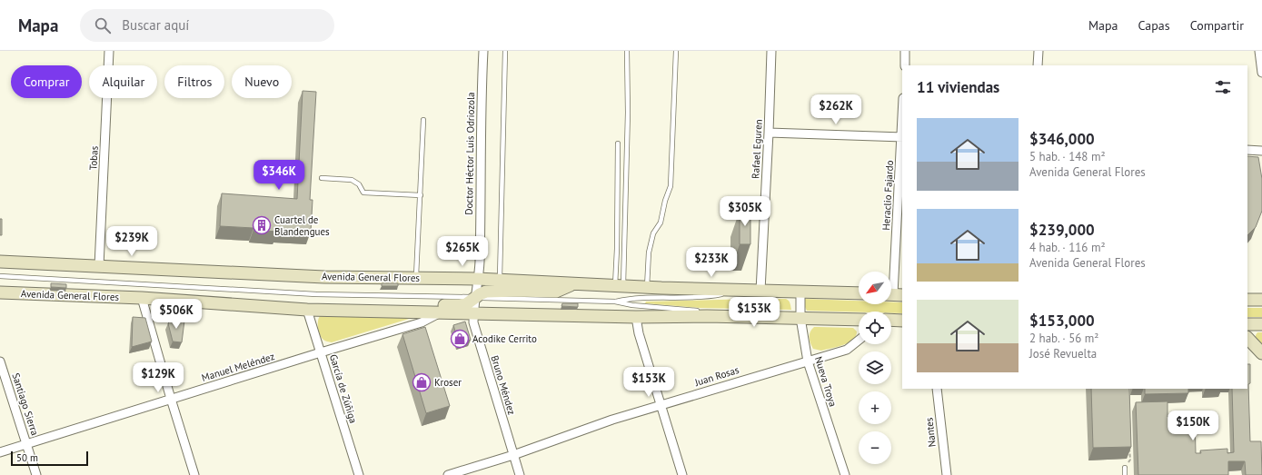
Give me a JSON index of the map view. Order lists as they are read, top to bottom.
{
  "streets": {
    "main road": ["Avenida General Flores"],
    "street": [
      "Rafael Eguren",
      "Doctor Héctor Luis Odriozola",
      "Tobas",
      "Heraclio Fajardo",
      "Manuel Meléndez",
      "Juan Rosas",
      "Nueva Troya",
      "Bruno Méndez",
      "García de Zúñiga",
      "Santiago Sierra",
      "Nantes"
    ]
  },
  "crossings": [
    ["Rafael Eguren", "Avenida General Flores"],
    ["Doctor Héctor Luis Odriozola", "Avenida General Flores"],
    ["Doctor Héctor Luis Odriozola", "Bruno Méndez"],
    ["Tobas", "Avenida General Flores"],
    ["Avenida General Flores", "Manuel Meléndez"],
    ["Avenida General Flores", "Nueva Troya"],
    ["Avenida General Flores", "Bruno Méndez"],
    ["Avenida General Flores", "García de Zúñiga"],
    ["Manuel Meléndez", "García de Zúñiga"],
    ["Manuel Meléndez", "Santiago Sierra"],
    ["Juan Rosas", "Nueva Troya"],
    ["Juan Rosas", "Bruno Méndez"]
  ],
  "places": {
    "building": ["Cuartel de Blandengues"],
    "shop": ["Acodike Cerrito", "Kroser"]
  },
  "scale_bar": "50 m",
  "north": "bottom left",
  "page": {
    "header": "Mapa",
    "search": "Buscar aquí",
    "nav": ["Mapa", "Capas", "Compartir"],
    "chip": [
      "Comprar",
      "Alquilar",
      "Filtros",
      "Nuevo"
    ],
    "heading": "11 viviendas",
    "price": [
      "$262K",
      "$346K",
      "$305K",
      "$239K",
      "$265K",
      "$233K",
      "$153K",
      "$506K",
      "$129K",
      "$153K",
      "$150K"
    ],
    "list": [
      {
        "name": "$346,000",
        "note": "5 hab. · 148 m² · Avenida General Flores"
      },
      {
        "name": "$239,000",
        "note": "4 hab. · 116 m² · Avenida General Flores"
      },
      {
        "name": "$153,000",
        "note": "2 hab. · 56 m² · José Revuelta"
      }
    ],
    "map_buttons": ["+", "−"],
    "scale": "50 m"
  }
}
